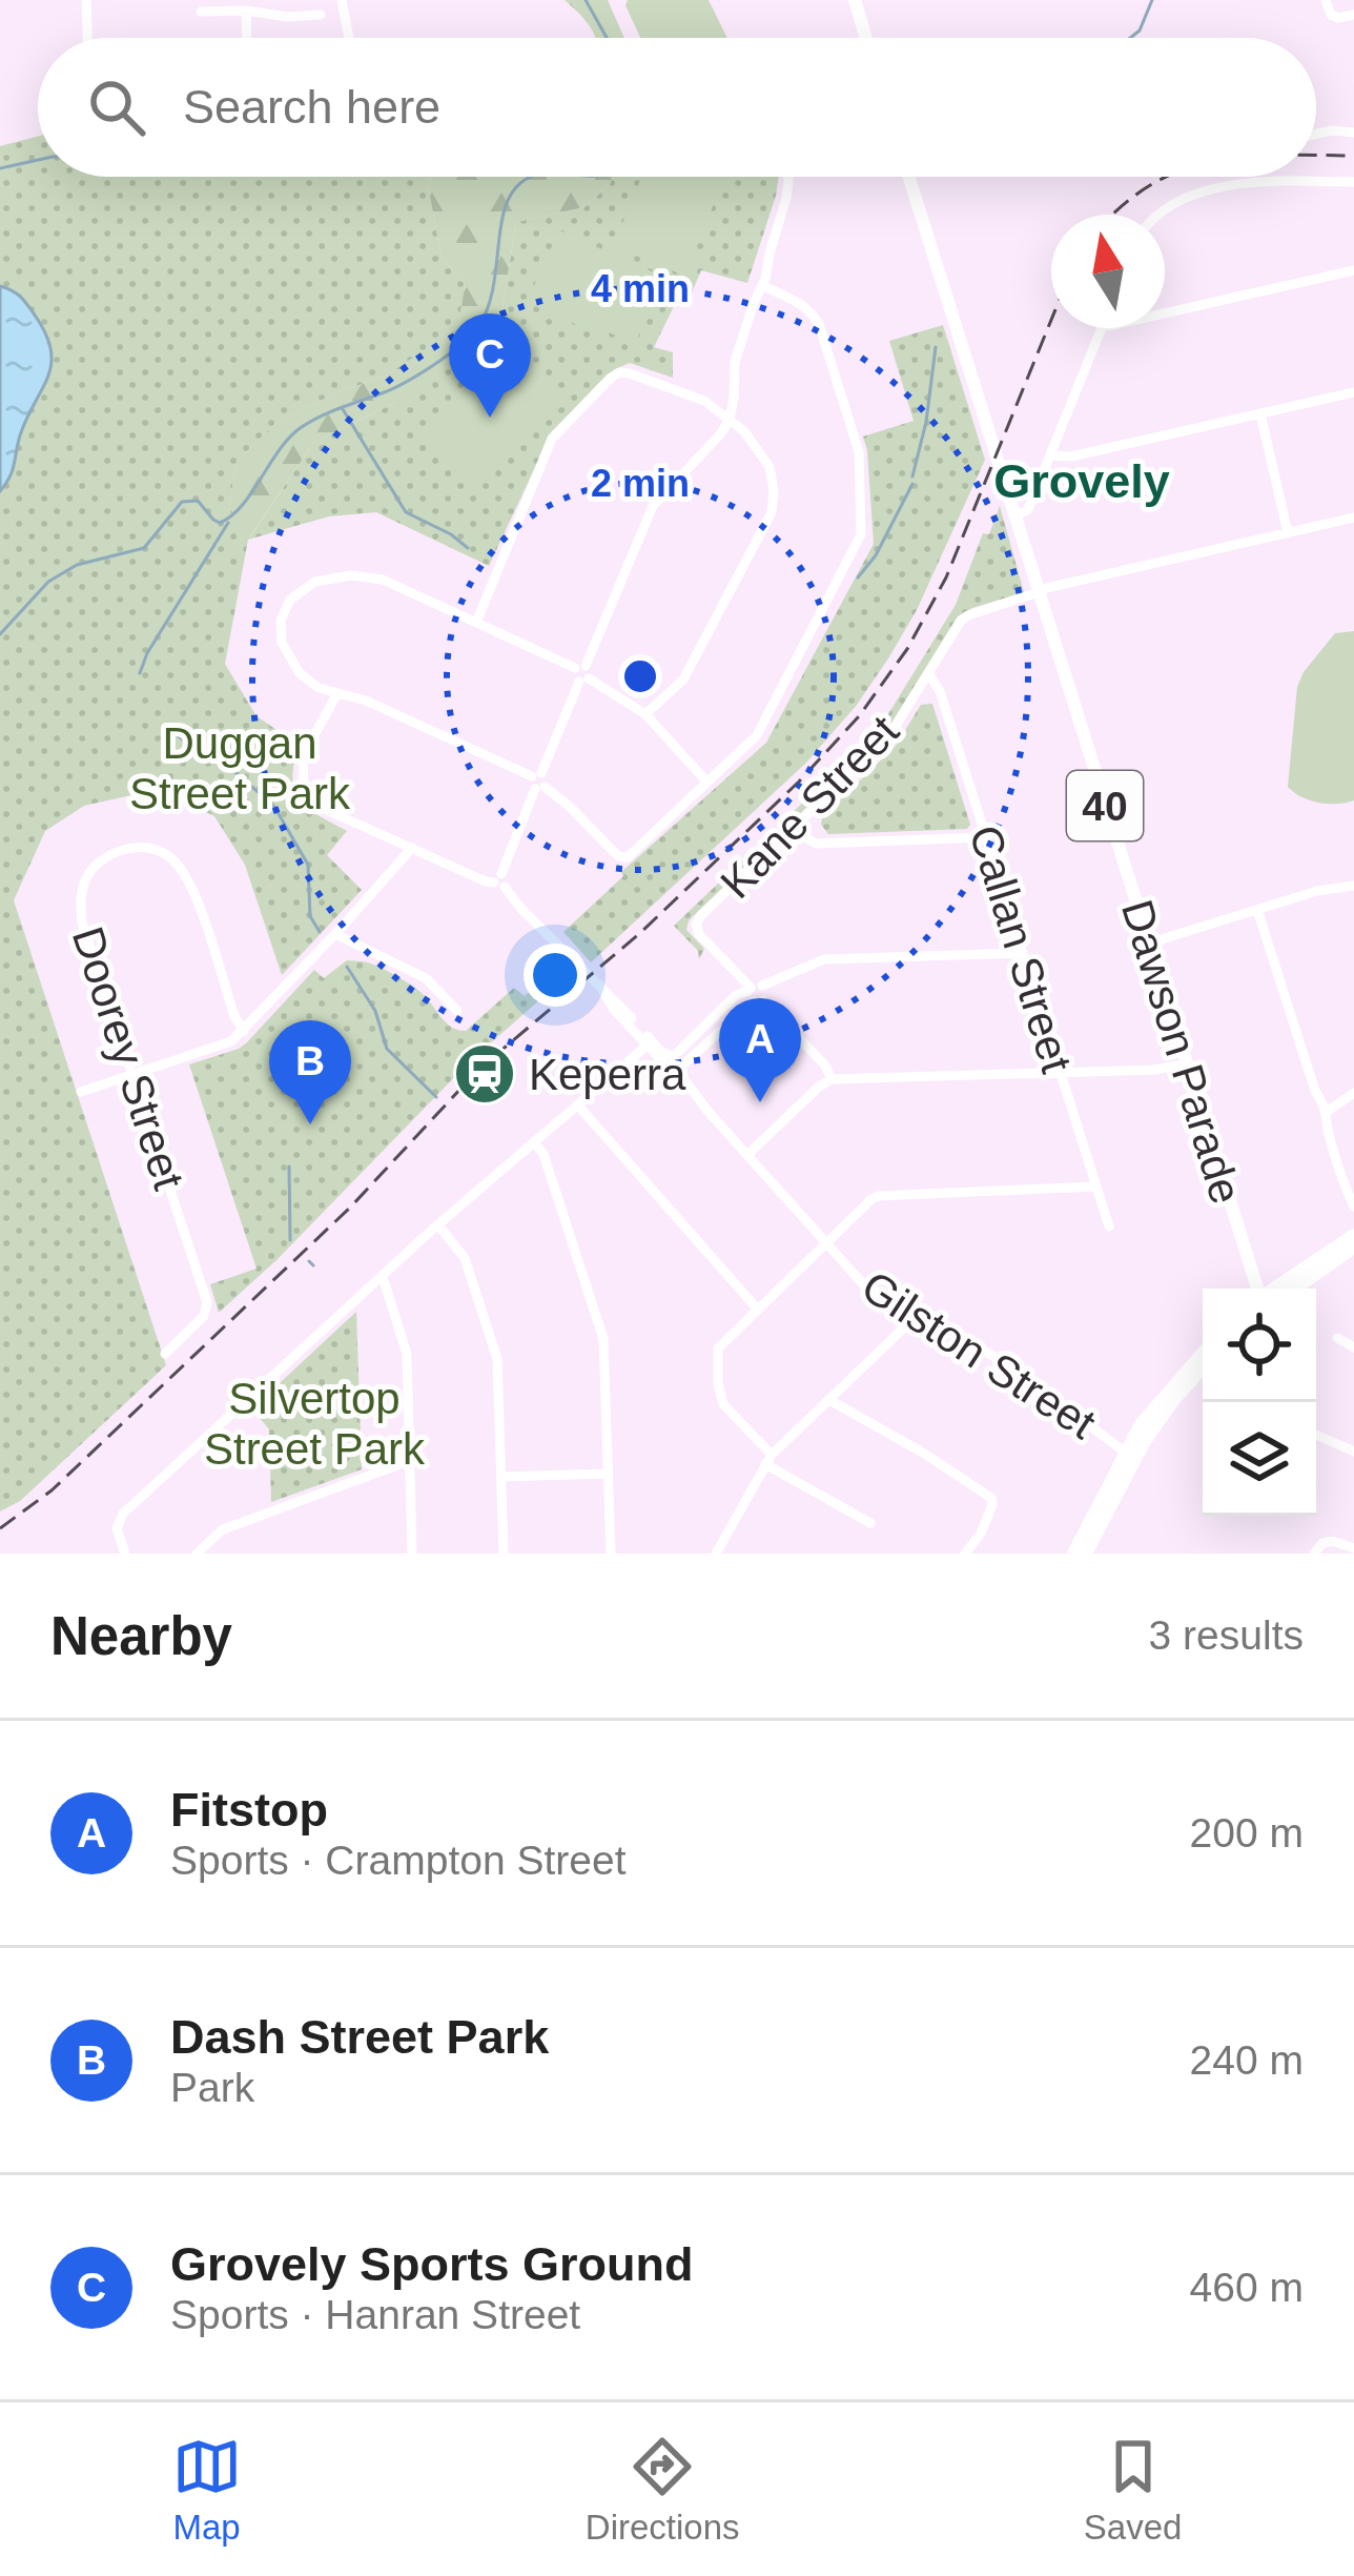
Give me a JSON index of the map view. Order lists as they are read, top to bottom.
{
  "streets": {
    "main road": ["40", "Dawson Parade"],
    "street": [
      "Kane Street",
      "Callan Street",
      "Doorey Street",
      "Gilston Street"
    ]
  },
  "crossings": [
    ["Kane Street", "Callan Street"],
    ["Kane Street", "Dawson Parade"]
  ],
  "districts": ["Grovely"],
  "parks": ["Duggan Street Park", "Silvertop Street Park"],
  "places": {
    "station": ["Keperra"]
  },
  "north": "top",
  "page": {
    "search": "Search here",
    "pins": ["C", "A", "B"],
    "heading": ["Nearby", "3 results"],
    "list": [
      {
        "mark": "A",
        "name": "Fitstop",
        "note": "Sports · Crampton Street",
        "value": "200 m"
      },
      {
        "mark": "B",
        "name": "Dash Street Park",
        "note": "Park",
        "value": "240 m"
      },
      {
        "mark": "C",
        "name": "Grovely Sports Ground",
        "note": "Sports · Hanran Street",
        "value": "460 m"
      }
    ],
    "nav": ["Map", "Directions", "Saved"]
  },
  "rings": ["4 min", "2 min"]
}
